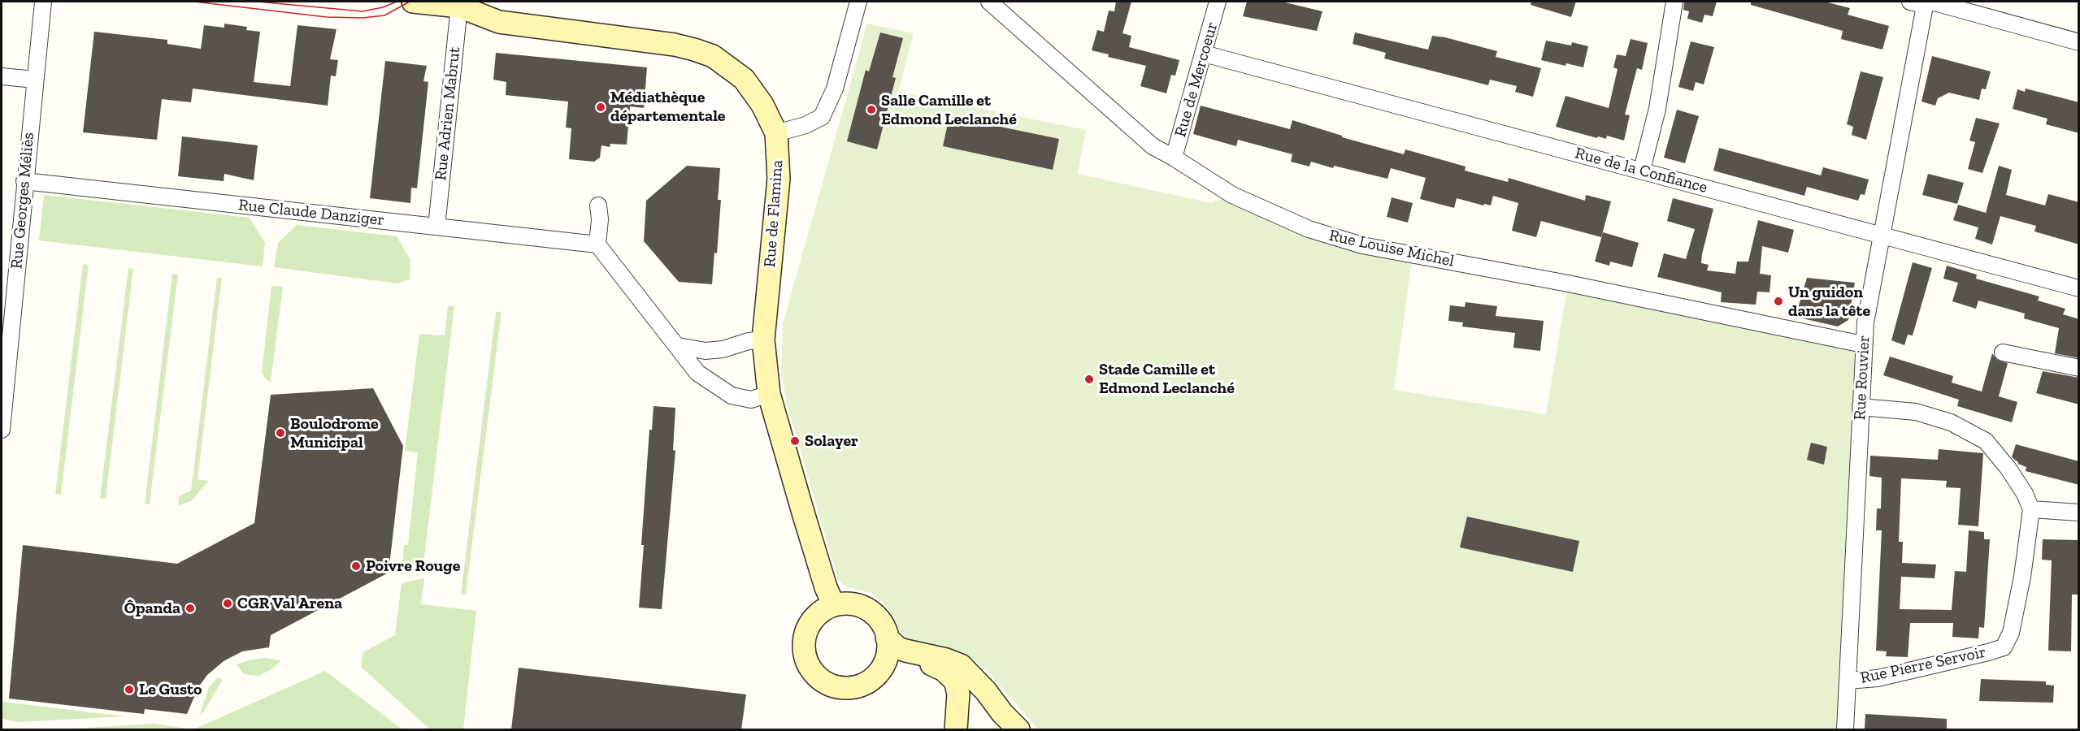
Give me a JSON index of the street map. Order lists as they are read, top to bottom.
{
  "streets": {
    "street": [
      "Rue de Mercoeur",
      "Rue Adrien Mabrut",
      "Rue de la Confiance",
      "Rue Georges Méliès",
      "Rue Claude Danziger",
      "Rue de Flamina",
      "Rue Louise Michel",
      "Rue Rouvier",
      "Rue Pierre Servoir"
    ]
  },
  "crossings": [
    ["Rue de Mercoeur", "Rue de la Confiance"],
    ["Rue de Mercoeur", "Rue Louise Michel"],
    ["Rue Adrien Mabrut", "Rue Claude Danziger"],
    ["Rue Adrien Mabrut", "Rue de Flamina"],
    ["Rue de la Confiance", "Rue Rouvier"],
    ["Rue Georges Méliès", "Rue Claude Danziger"],
    ["Rue Louise Michel", "Rue Rouvier"],
    ["Rue Rouvier", "Rue Pierre Servoir"]
  ],
  "places": [
    "Médiathèque départementale",
    "Salle Camille et Edmond Leclanché",
    "Un guidon dans la tête",
    "Stade Camille et Edmond Leclanché",
    "Boulodrome Municipal",
    "Solayer",
    "Poivre Rouge",
    "CGR Val Arena",
    "Ôpanda",
    "Le Gusto"
  ]
}
